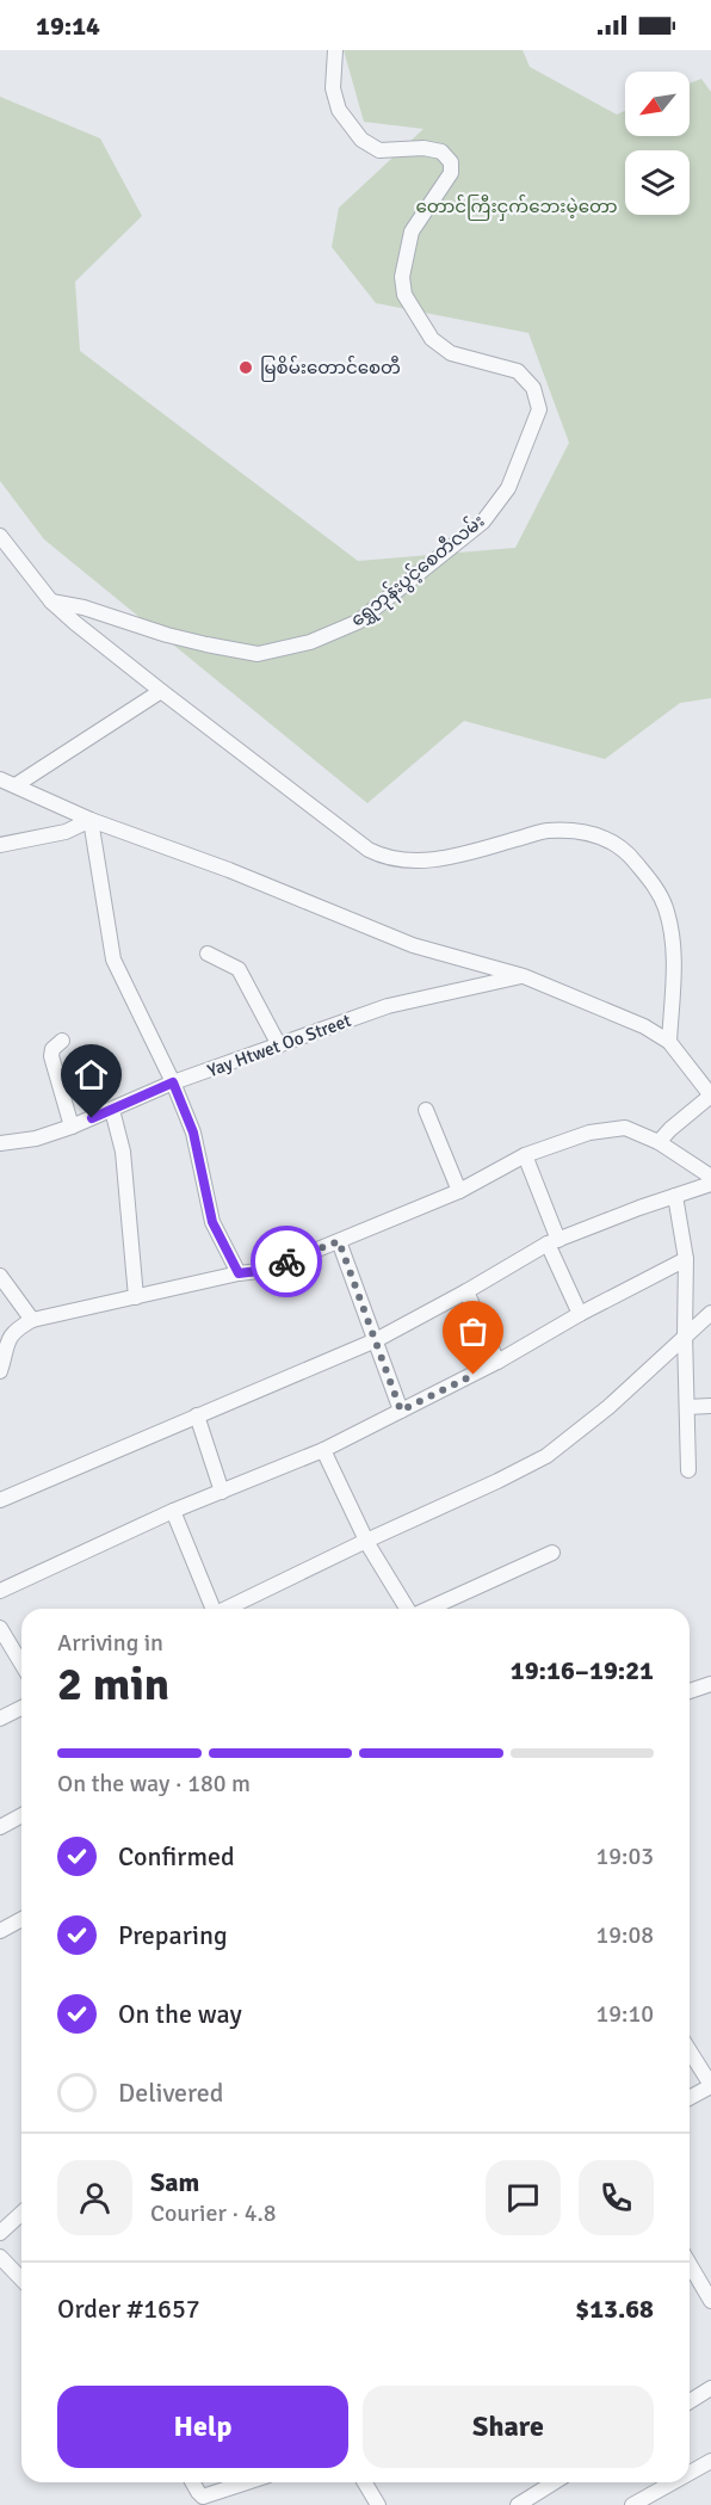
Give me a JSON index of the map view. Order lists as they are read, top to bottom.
{
  "streets": {
    "street": ["ရွှေဘုန်းပွင့်စေတီလမ်း", "Yay Htwet Oo Street"]
  },
  "parks": ["တောင်ကြီးငှက်ဘေးမဲ့တော"],
  "places": ["မြစိမ်းတောင်စေတီ"],
  "north": "bottom left",
  "page": {
    "status": "19:14",
    "heading": ["2 min", "Arriving in", "19:16–19:21"],
    "panel": [
      "Sam",
      "Courier · 4.8",
      "Order #1657",
      "$13.68"
    ],
    "bar": "On the way · 180 m",
    "list": [
      ["Confirmed", "19:03"],
      ["Preparing", "19:08"],
      ["On the way", "19:10"],
      "Delivered"
    ],
    "buttons": ["Help", "Share"]
  }
}
